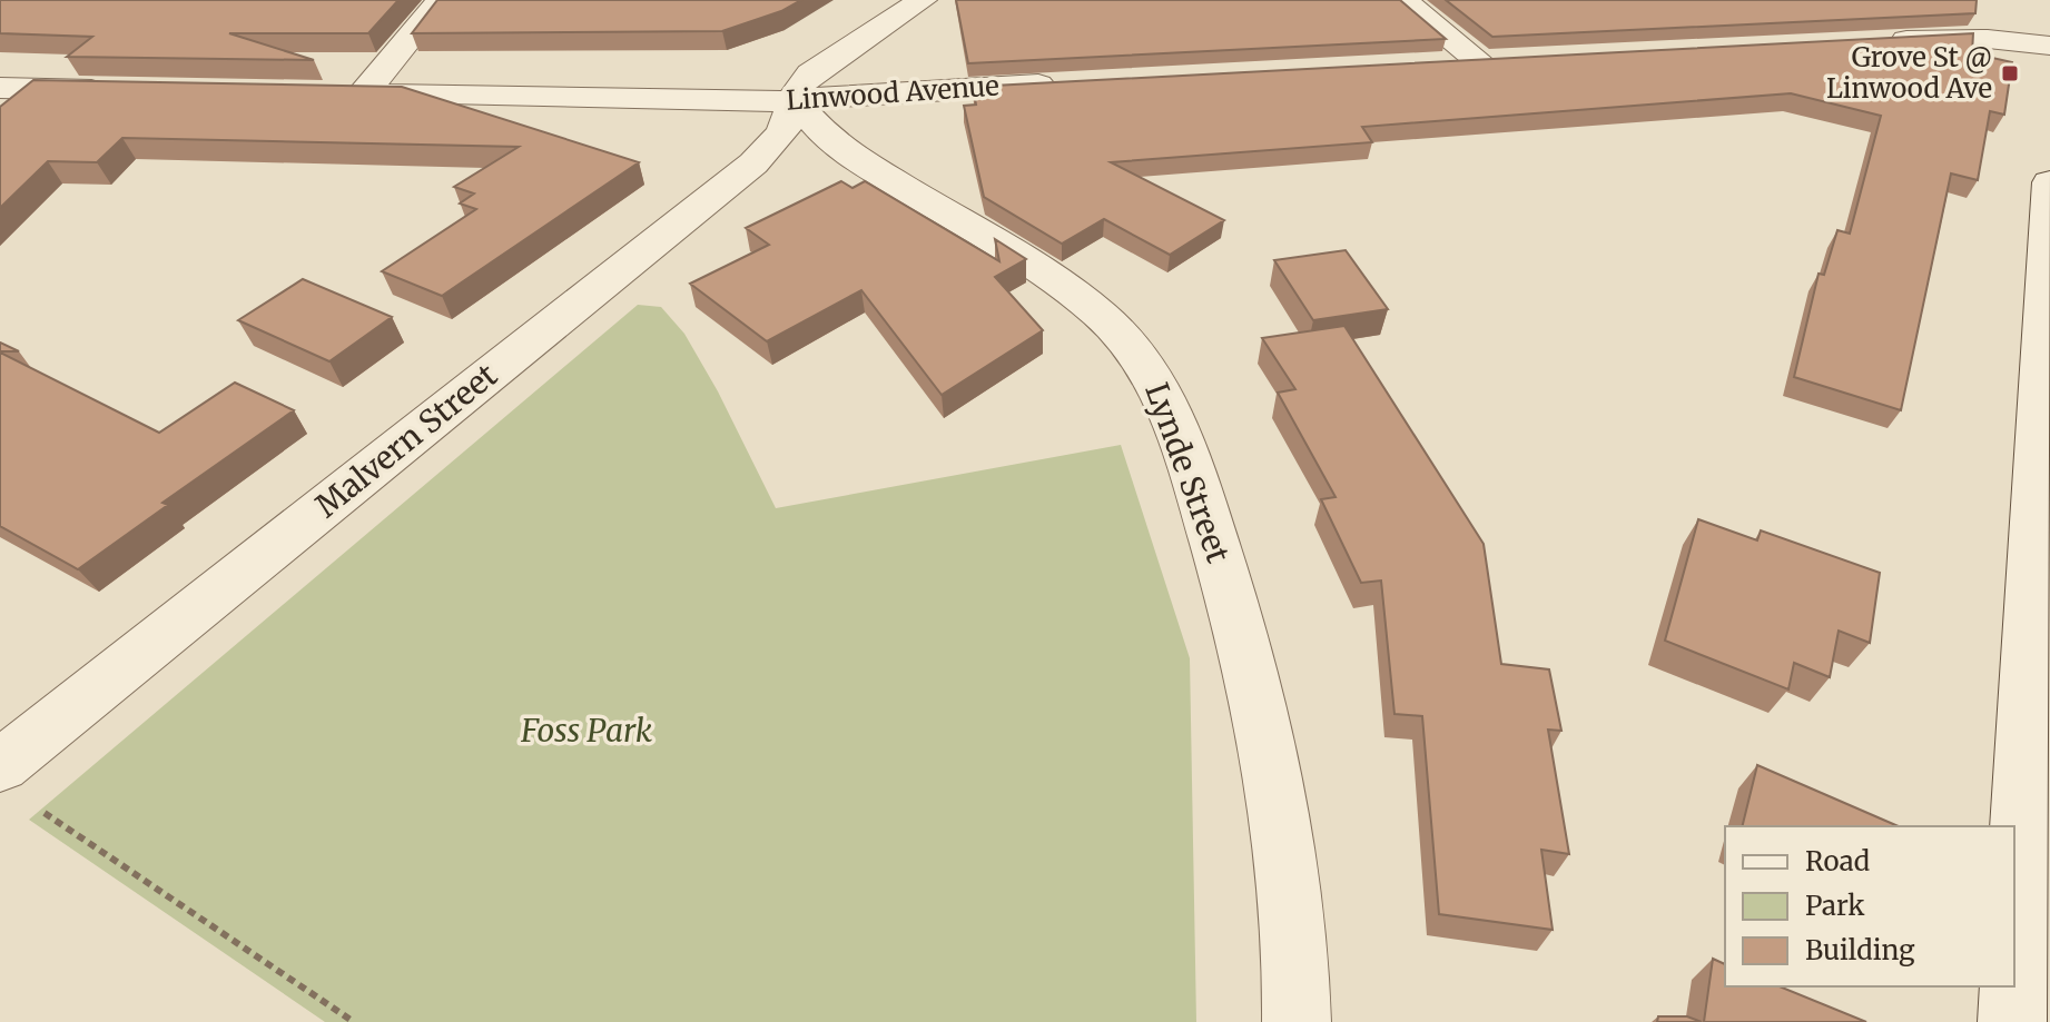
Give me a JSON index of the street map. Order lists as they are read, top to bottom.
{
  "streets": {
    "street": ["Linwood Avenue", "Malvern Street", "Lynde Street"]
  },
  "crossings": [
    ["Linwood Avenue", "Malvern Street"],
    ["Linwood Avenue", "Lynde Street"],
    ["Malvern Street", "Lynde Street"]
  ],
  "parks": ["Foss Park"],
  "places": {
    "transit": ["Grove St @ Linwood Ave"]
  },
  "legend": ["Road", "Park", "Building"]
}
